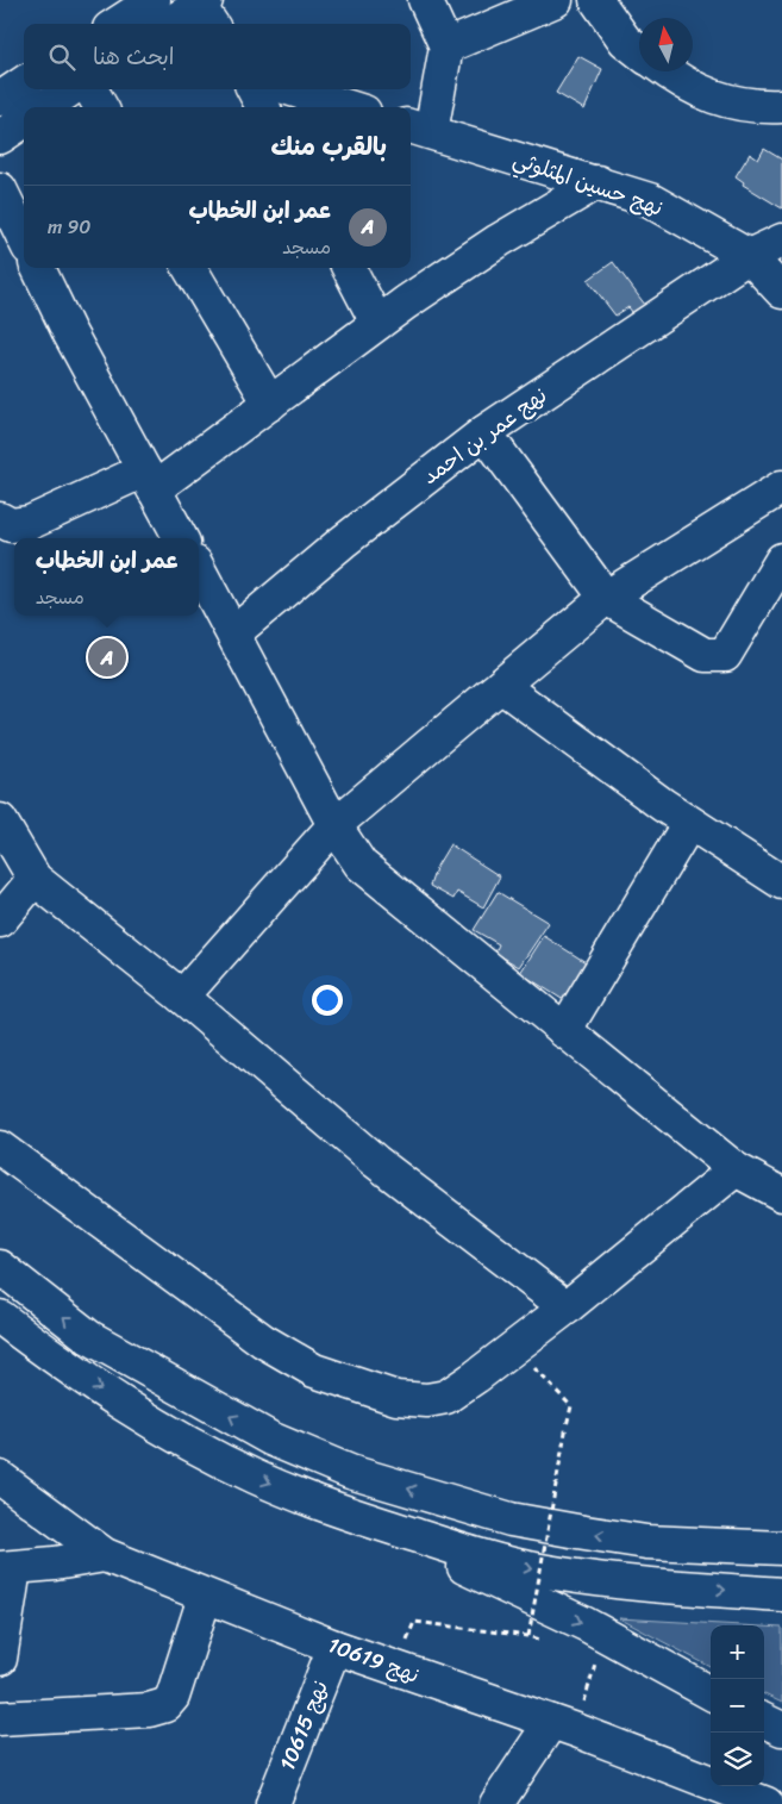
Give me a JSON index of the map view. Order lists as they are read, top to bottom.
{
  "streets": {
    "main road": [
      "نهج حسين المثلوثي",
      "نهج عمر بن احمد",
      "نهج 10619",
      "نهج 10615"
    ]
  },
  "crossings": [
    ["نهج حسين المثلوثي", "نهج عمر بن احمد"],
    ["نهج 10619", "نهج 10615"]
  ],
  "north": "top",
  "page": {
    "search": "ابحث هنا",
    "heading": "بالقرب منك",
    "list": [
      {
        "mark": "A",
        "name": "عمر ابن الخطاب",
        "note": "مسجد",
        "value": "90 m"
      }
    ],
    "popup": ["عمر ابن الخطاب", "مسجد"],
    "pins": "A",
    "map_buttons": ["+", "−"]
  }
}
